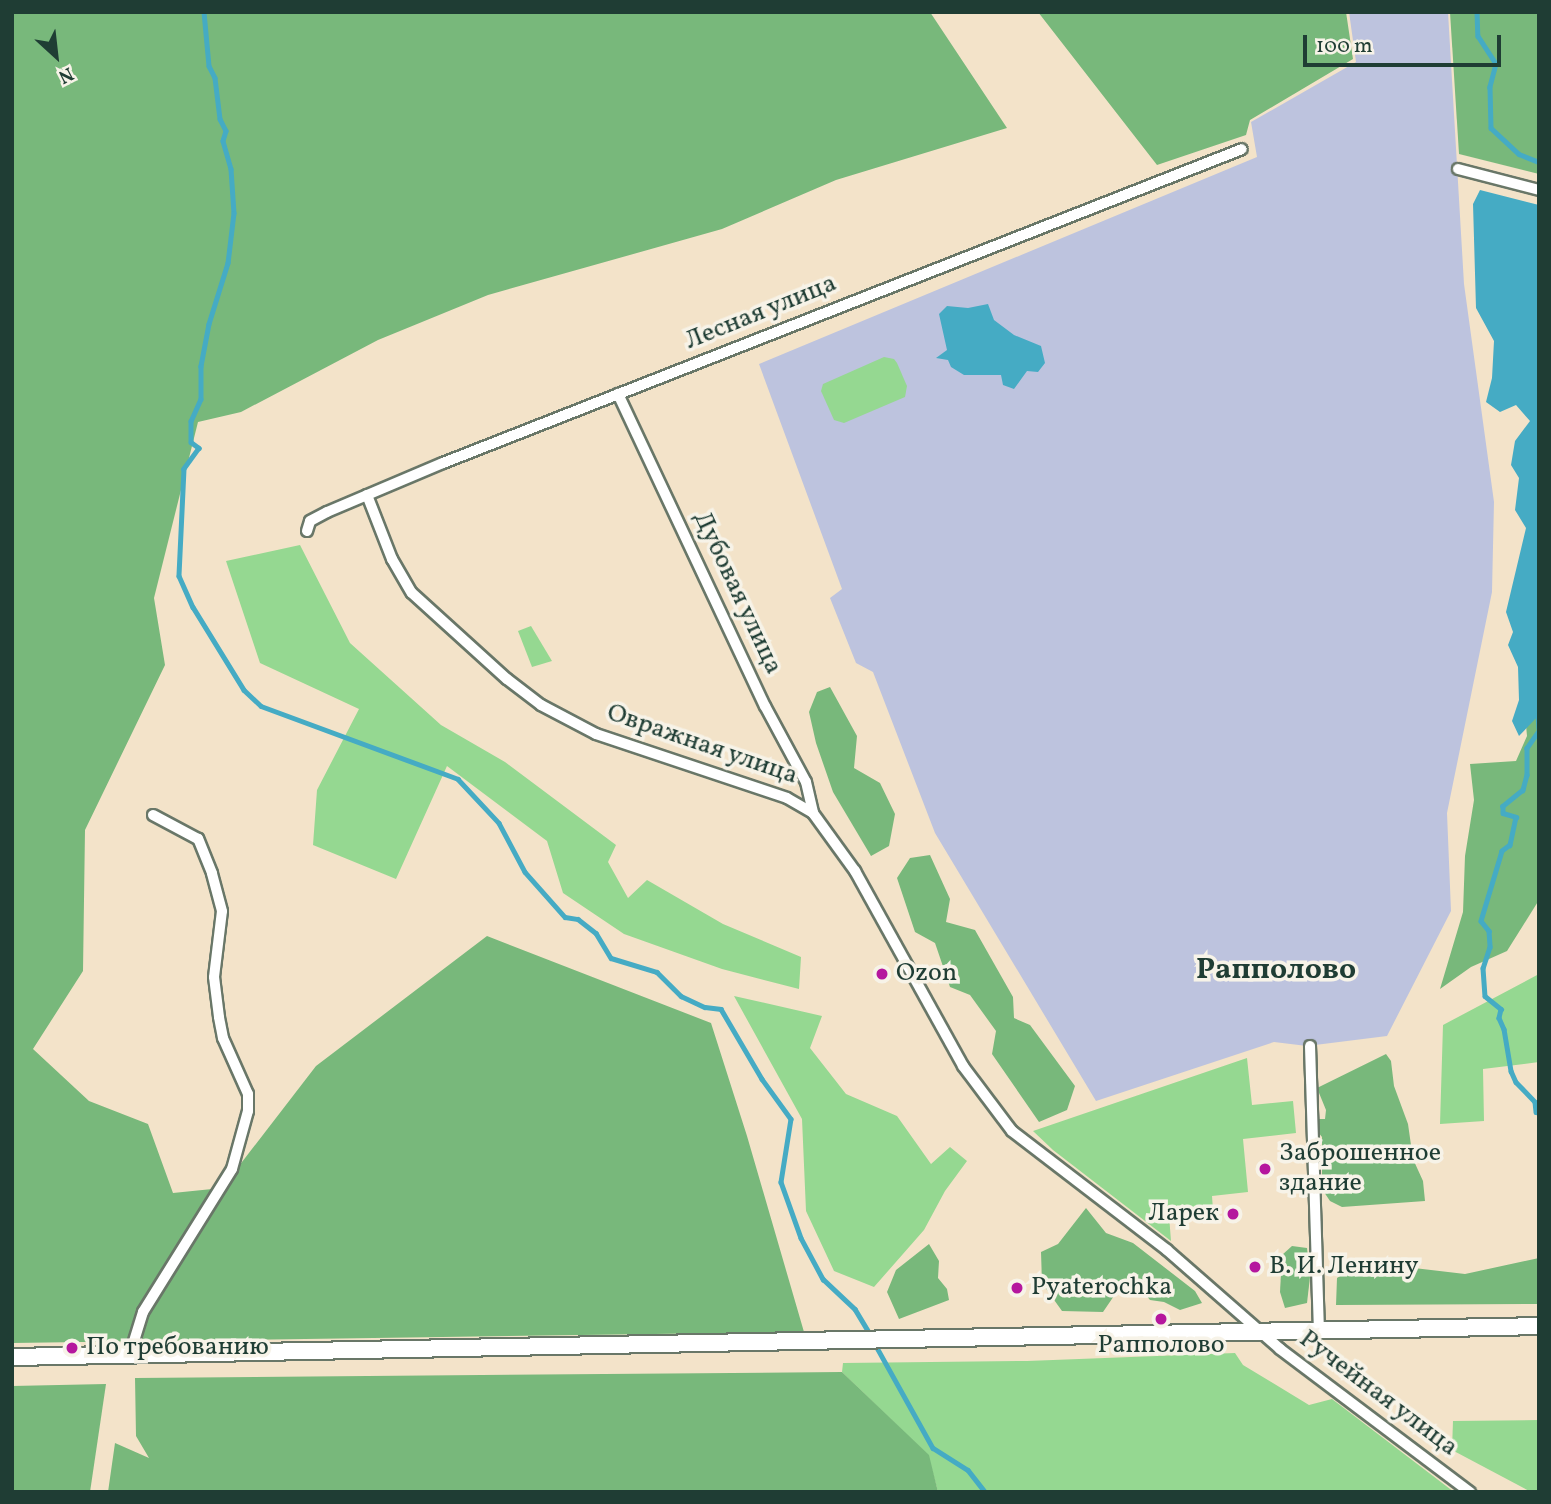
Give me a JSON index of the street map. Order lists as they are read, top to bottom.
{
  "streets": {
    "street": [
      "Лесная улица",
      "Дубовая улица",
      "Овражная улица",
      "Ручейная улица"
    ]
  },
  "crossings": [
    ["Лесная улица", "Дубовая улица"],
    ["Лесная улица", "Овражная улица"],
    ["Дубовая улица", "Овражная улица"],
    ["Овражная улица", "Ручейная улица"]
  ],
  "districts": ["Рапполово"],
  "places": [
    "Ozon",
    "Заброшенное здание",
    "Ларек",
    "В. И. Ленину",
    "Pyaterochka",
    "Рапполово",
    "По требованию"
  ],
  "scale_bar": "100 m",
  "north": "bottom right"
}
